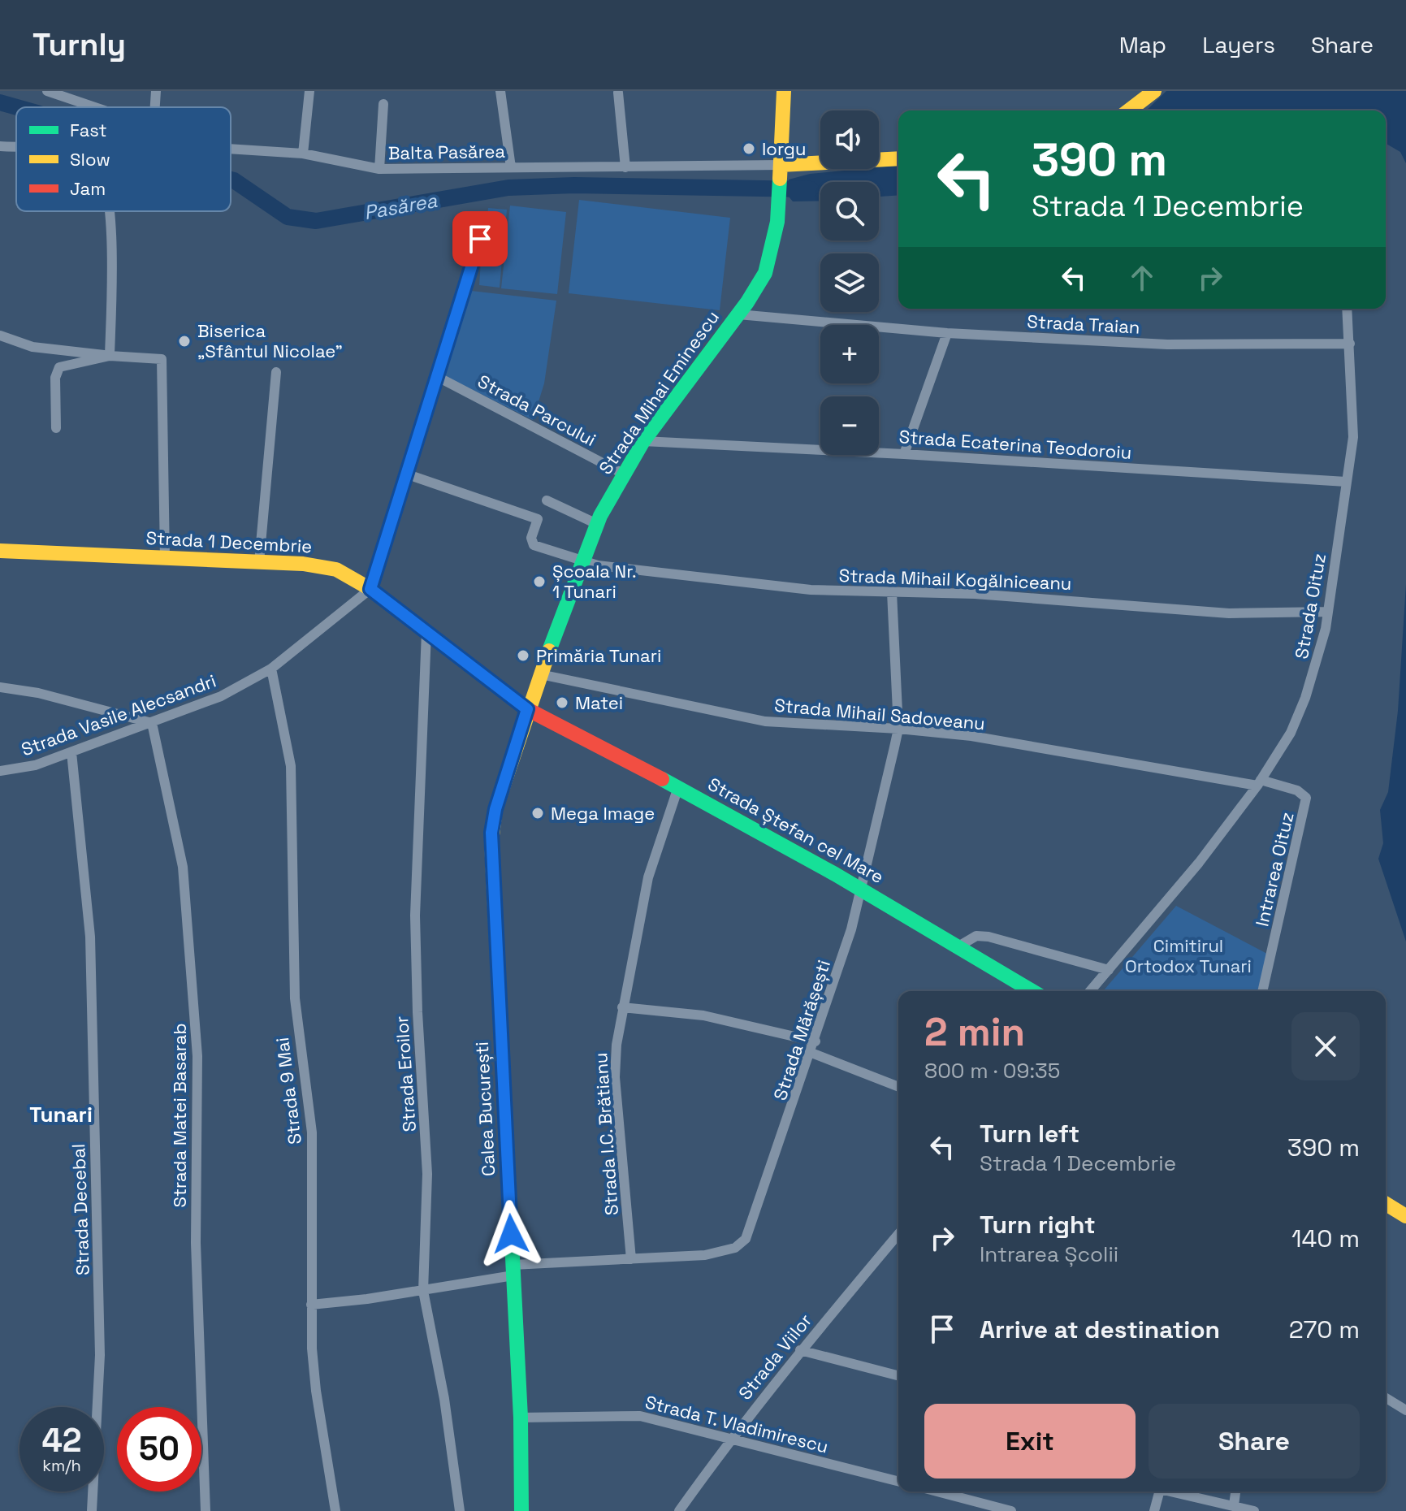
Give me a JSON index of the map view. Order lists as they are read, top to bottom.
{
  "streets": {
    "main road": [
      "Strada Mihai Eminescu",
      "Strada 1 Decembrie",
      "Strada Ștefan cel Mare",
      "Calea București"
    ],
    "street": [
      "Balta Pasărea",
      "Strada Traian",
      "Strada Parcului",
      "Strada Ecaterina Teodoroiu",
      "Strada Mihail Kogălniceanu",
      "Strada Oituz",
      "Strada Mihail Sadoveanu",
      "Strada Vasile Alecsandri",
      "Intrarea Oituz",
      "Strada Mărășești",
      "Strada Eroilor",
      "Strada 9 Mai",
      "Strada Matei Basarab",
      "Strada I.C. Brătianu",
      "Strada Decebal",
      "Strada Viilor",
      "Strada T. Vladimirescu"
    ]
  },
  "crossings": [
    ["Balta Pasărea", "Strada Mihai Eminescu"],
    ["Strada Traian", "Strada Mihai Eminescu"],
    ["Strada Traian", "Strada Oituz"],
    ["Strada Mihai Eminescu", "Strada Parcului"],
    ["Strada Mihai Eminescu", "Strada Ecaterina Teodoroiu"],
    ["Strada Mihai Eminescu", "Strada 1 Decembrie"],
    ["Strada Mihai Eminescu", "Strada Mihail Kogălniceanu"],
    ["Strada Mihai Eminescu", "Strada Mihail Sadoveanu"],
    ["Strada Mihai Eminescu", "Strada Ștefan cel Mare"],
    ["Strada Mihai Eminescu", "Calea București"],
    ["Strada Ecaterina Teodoroiu", "Strada Oituz"],
    ["Strada 1 Decembrie", "Strada Vasile Alecsandri"],
    ["Strada 1 Decembrie", "Strada Ștefan cel Mare"],
    ["Strada 1 Decembrie", "Strada Eroilor"],
    ["Strada 1 Decembrie", "Calea București"],
    ["Strada Mihail Kogălniceanu", "Strada Oituz"],
    ["Strada Mihail Kogălniceanu", "Strada Mărășești"],
    ["Strada Oituz", "Strada Mihail Sadoveanu"],
    ["Strada Oituz", "Intrarea Oituz"],
    ["Strada Mihail Sadoveanu", "Intrarea Oituz"],
    ["Strada Mihail Sadoveanu", "Strada Mărășești"],
    ["Strada Vasile Alecsandri", "Strada 9 Mai"],
    ["Strada Vasile Alecsandri", "Strada Matei Basarab"],
    ["Strada Vasile Alecsandri", "Strada Decebal"],
    ["Strada Ștefan cel Mare", "Strada Mărășești"],
    ["Strada Ștefan cel Mare", "Calea București"],
    ["Strada Ștefan cel Mare", "Strada I.C. Brătianu"],
    ["Strada Mărășești", "Strada Eroilor"],
    ["Strada Mărășești", "Strada 9 Mai"],
    ["Strada Mărășești", "Calea București"],
    ["Strada Mărășești", "Strada I.C. Brătianu"],
    ["Calea București", "Strada T. Vladimirescu"],
    ["Strada Viilor", "Strada T. Vladimirescu"]
  ],
  "districts": ["Tunari"],
  "water": ["Pasărea"],
  "parks": ["Cimitirul Ortodox Tunari"],
  "places": [
    "Iorgu",
    "Biserica „Sfântul Nicolae\"",
    "Școala Nr. 1 Tunari",
    "Primăria Tunari",
    "Matei",
    "Mega Image"
  ],
  "legend": ["Fast", "Slow", "Jam"],
  "page": {
    "header": "Turnly",
    "nav": ["Map", "Layers", "Share"],
    "map_buttons": ["+", "−"],
    "turn": ["390 m", "Strada 1 Decembrie"],
    "heading": ["2 min", "800 m · 09:35"],
    "list": [
      {
        "name": "Turn left",
        "note": "Strada 1 Decembrie",
        "value": "390 m"
      },
      {
        "name": "Turn right",
        "note": "Intrarea Școlii",
        "value": "140 m"
      },
      {
        "name": "Arrive at destination",
        "value": "270 m"
      }
    ],
    "buttons": ["Exit", "Share"],
    "speed": "42 km/h",
    "limit": "50"
  }
}
